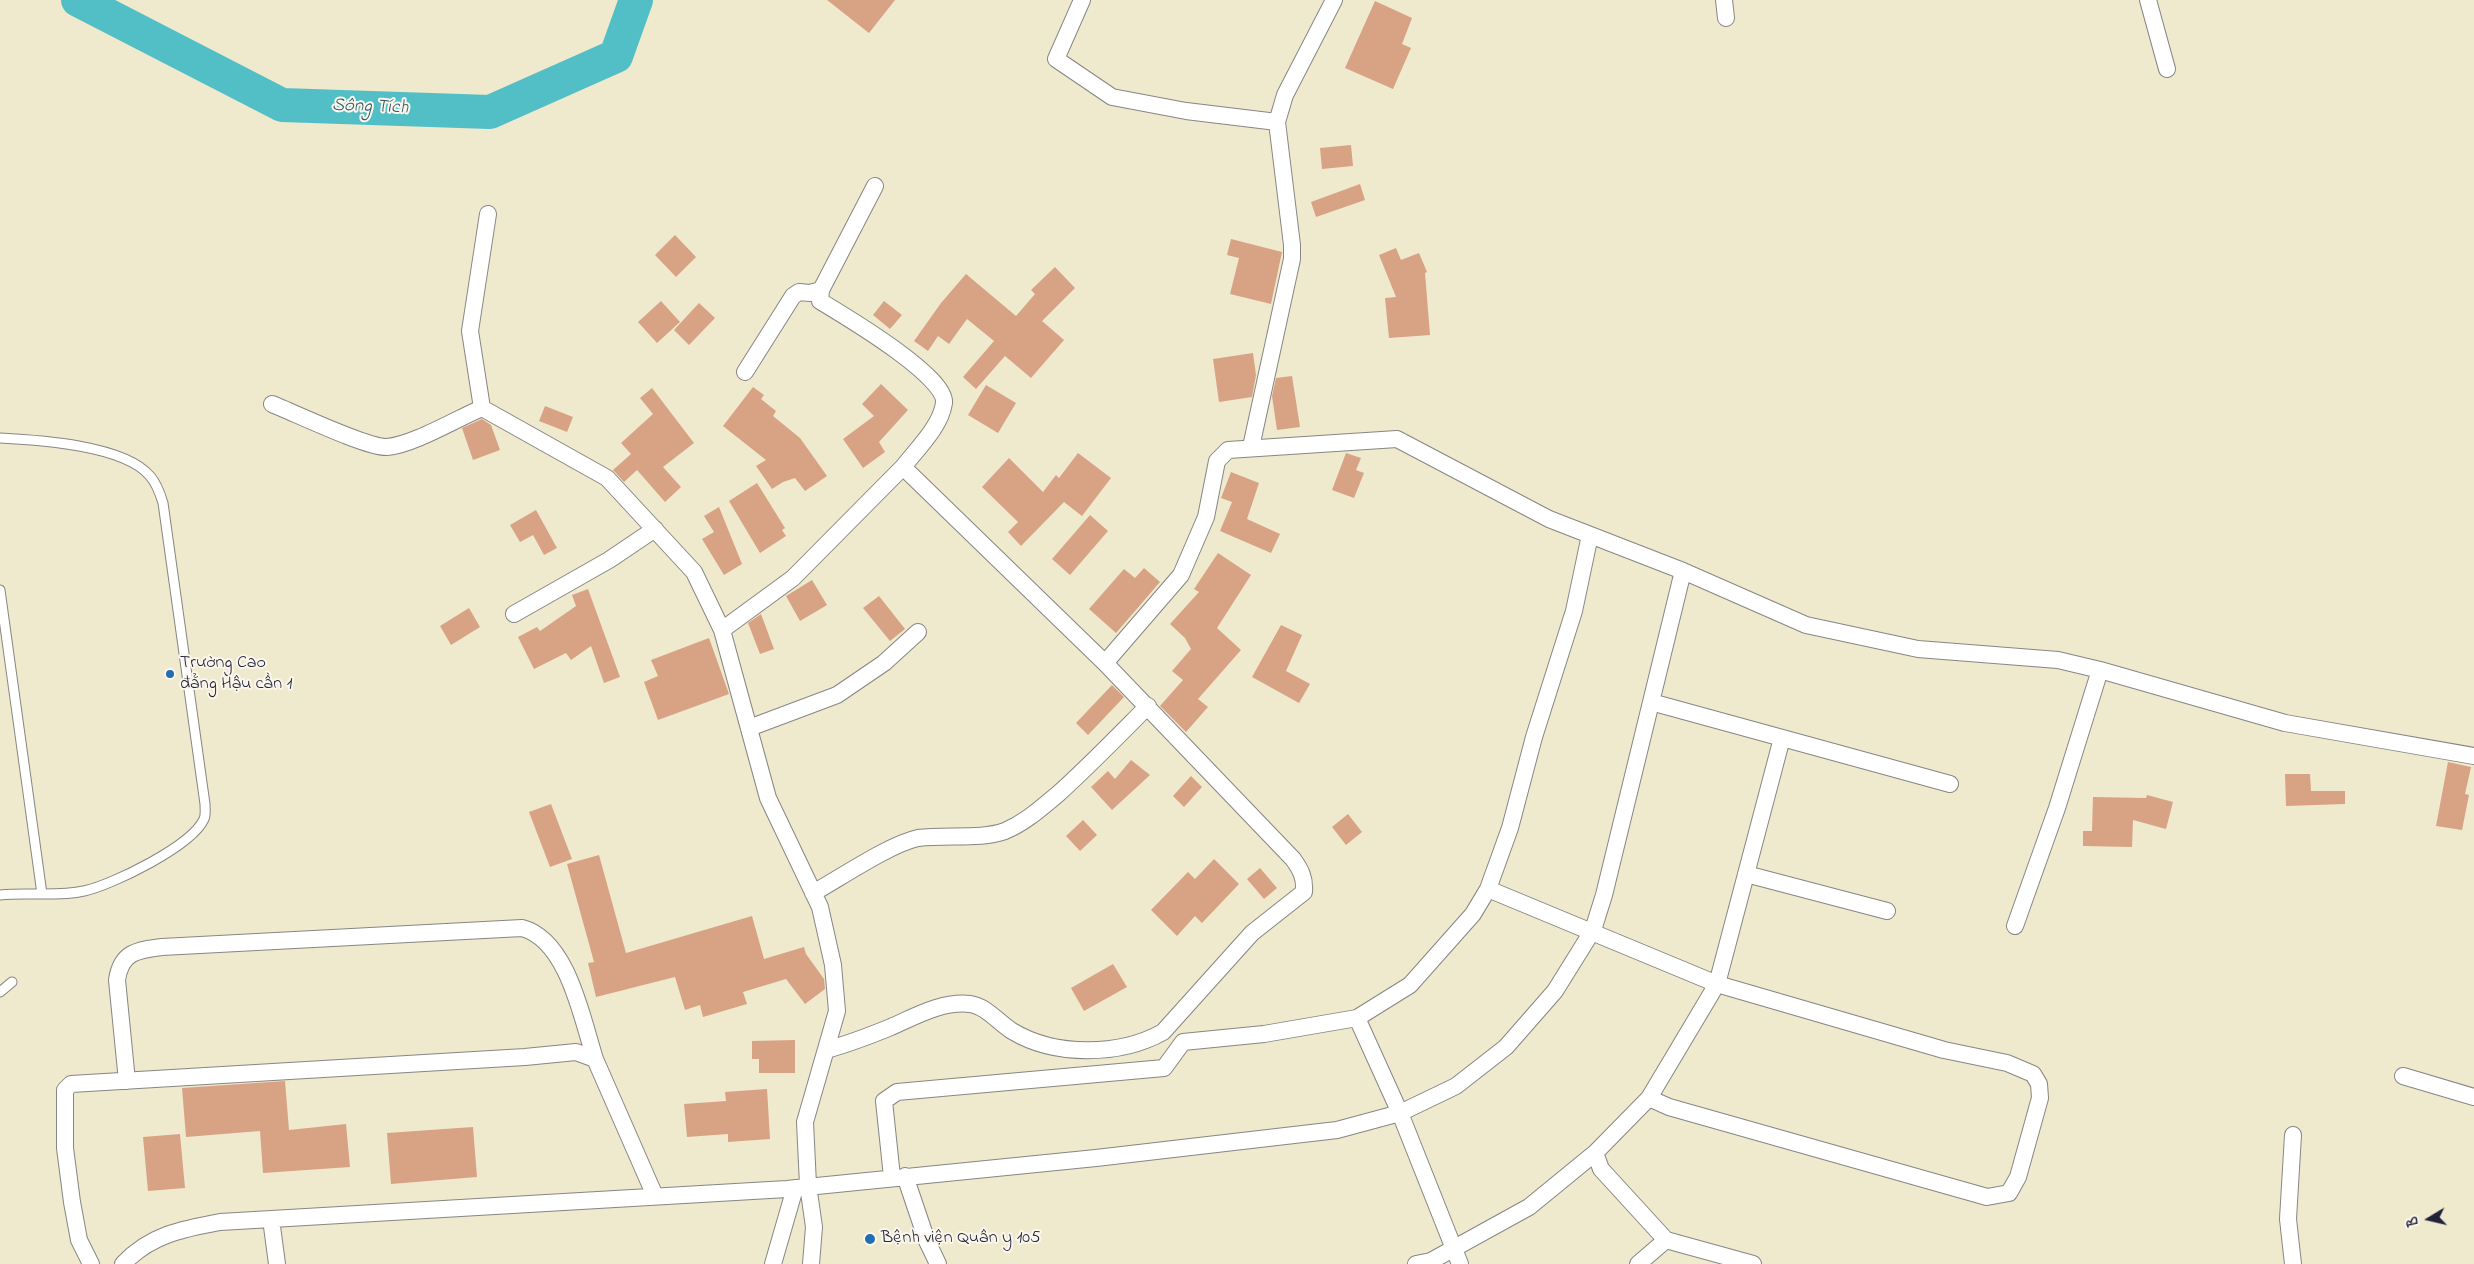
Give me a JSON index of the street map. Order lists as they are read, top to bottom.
{
  "water": ["Sông Tích"],
  "places": ["Trường Cao đẳng Hậu cần 1", "Bệnh viện Quân y 105"],
  "north": "left"
}
